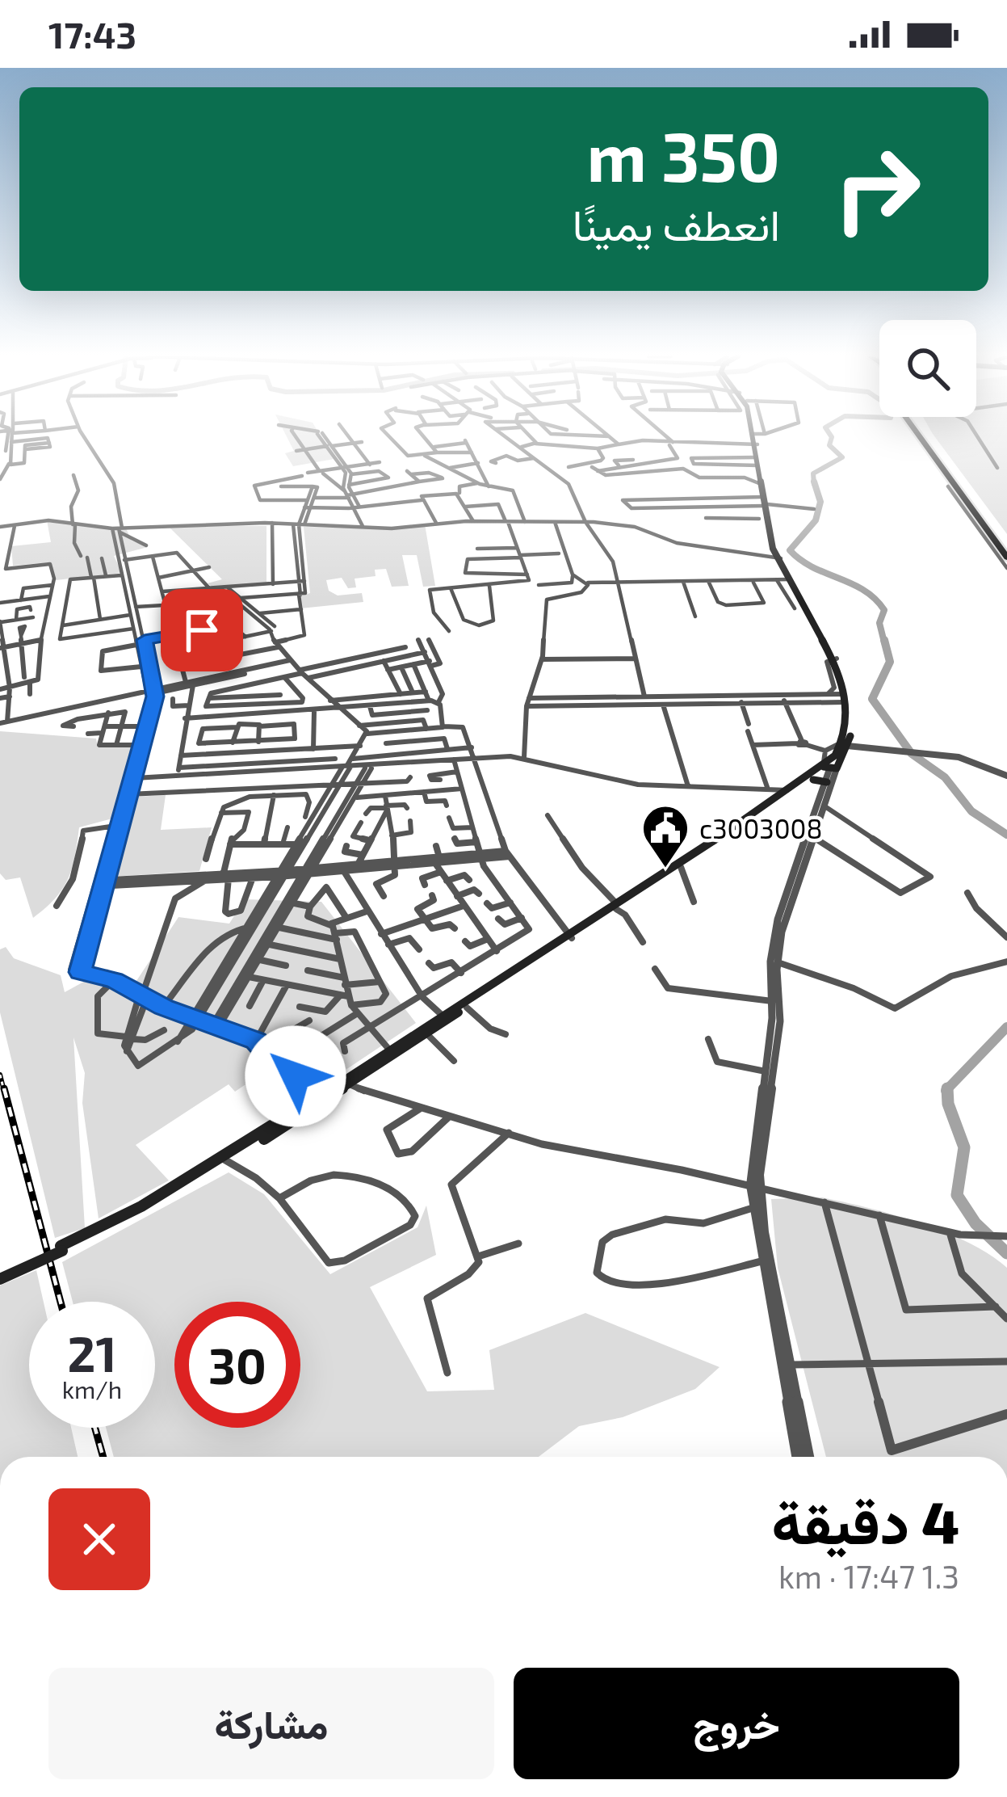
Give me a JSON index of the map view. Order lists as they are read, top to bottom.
{
  "places": {
    "public building": ["c3003008"]
  },
  "page": {
    "status": "17:43",
    "turn": ["350 m", "انعطف يمينًا"],
    "speed": "21 km/h",
    "limit": "30",
    "heading": ["4 دقيقة", "1.3 km · 17:47"],
    "buttons": ["خروج", "مشاركة"]
  }
}
